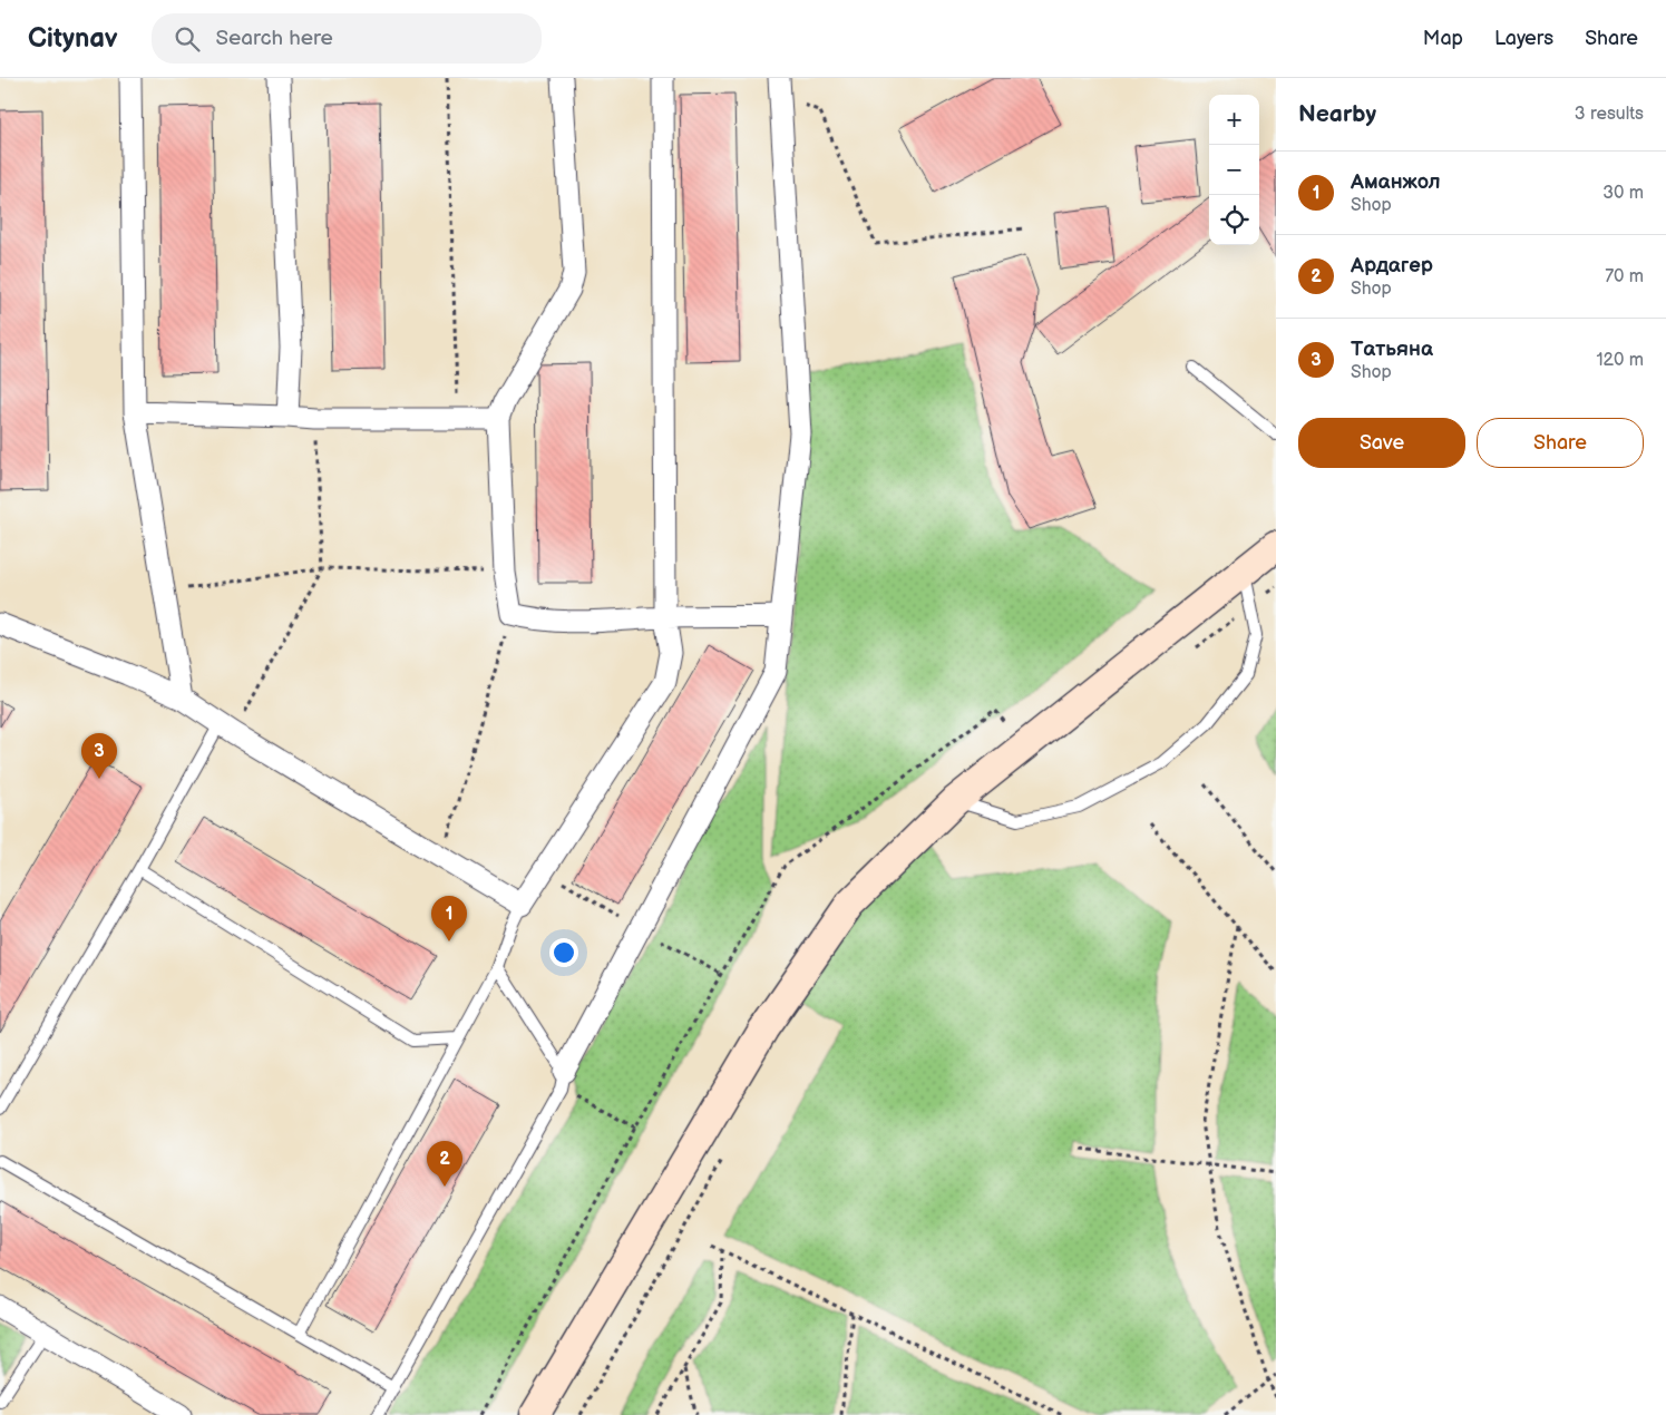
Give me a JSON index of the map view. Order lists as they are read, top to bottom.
{
  "page": {
    "header": "Citynav",
    "search": "Search here",
    "nav": ["Map", "Layers", "Share"],
    "heading": ["Nearby", "3 results"],
    "map_buttons": ["+", "−"],
    "list": [
      {
        "mark": "1",
        "name": "Аманжол",
        "note": "Shop",
        "value": "30 m"
      },
      {
        "mark": "2",
        "name": "Ардагер",
        "note": "Shop",
        "value": "70 m"
      },
      {
        "mark": "3",
        "name": "Татьяна",
        "note": "Shop",
        "value": "120 m"
      }
    ],
    "buttons": ["Save", "Share"],
    "pins": ["3", "1", "2"]
  }
}
